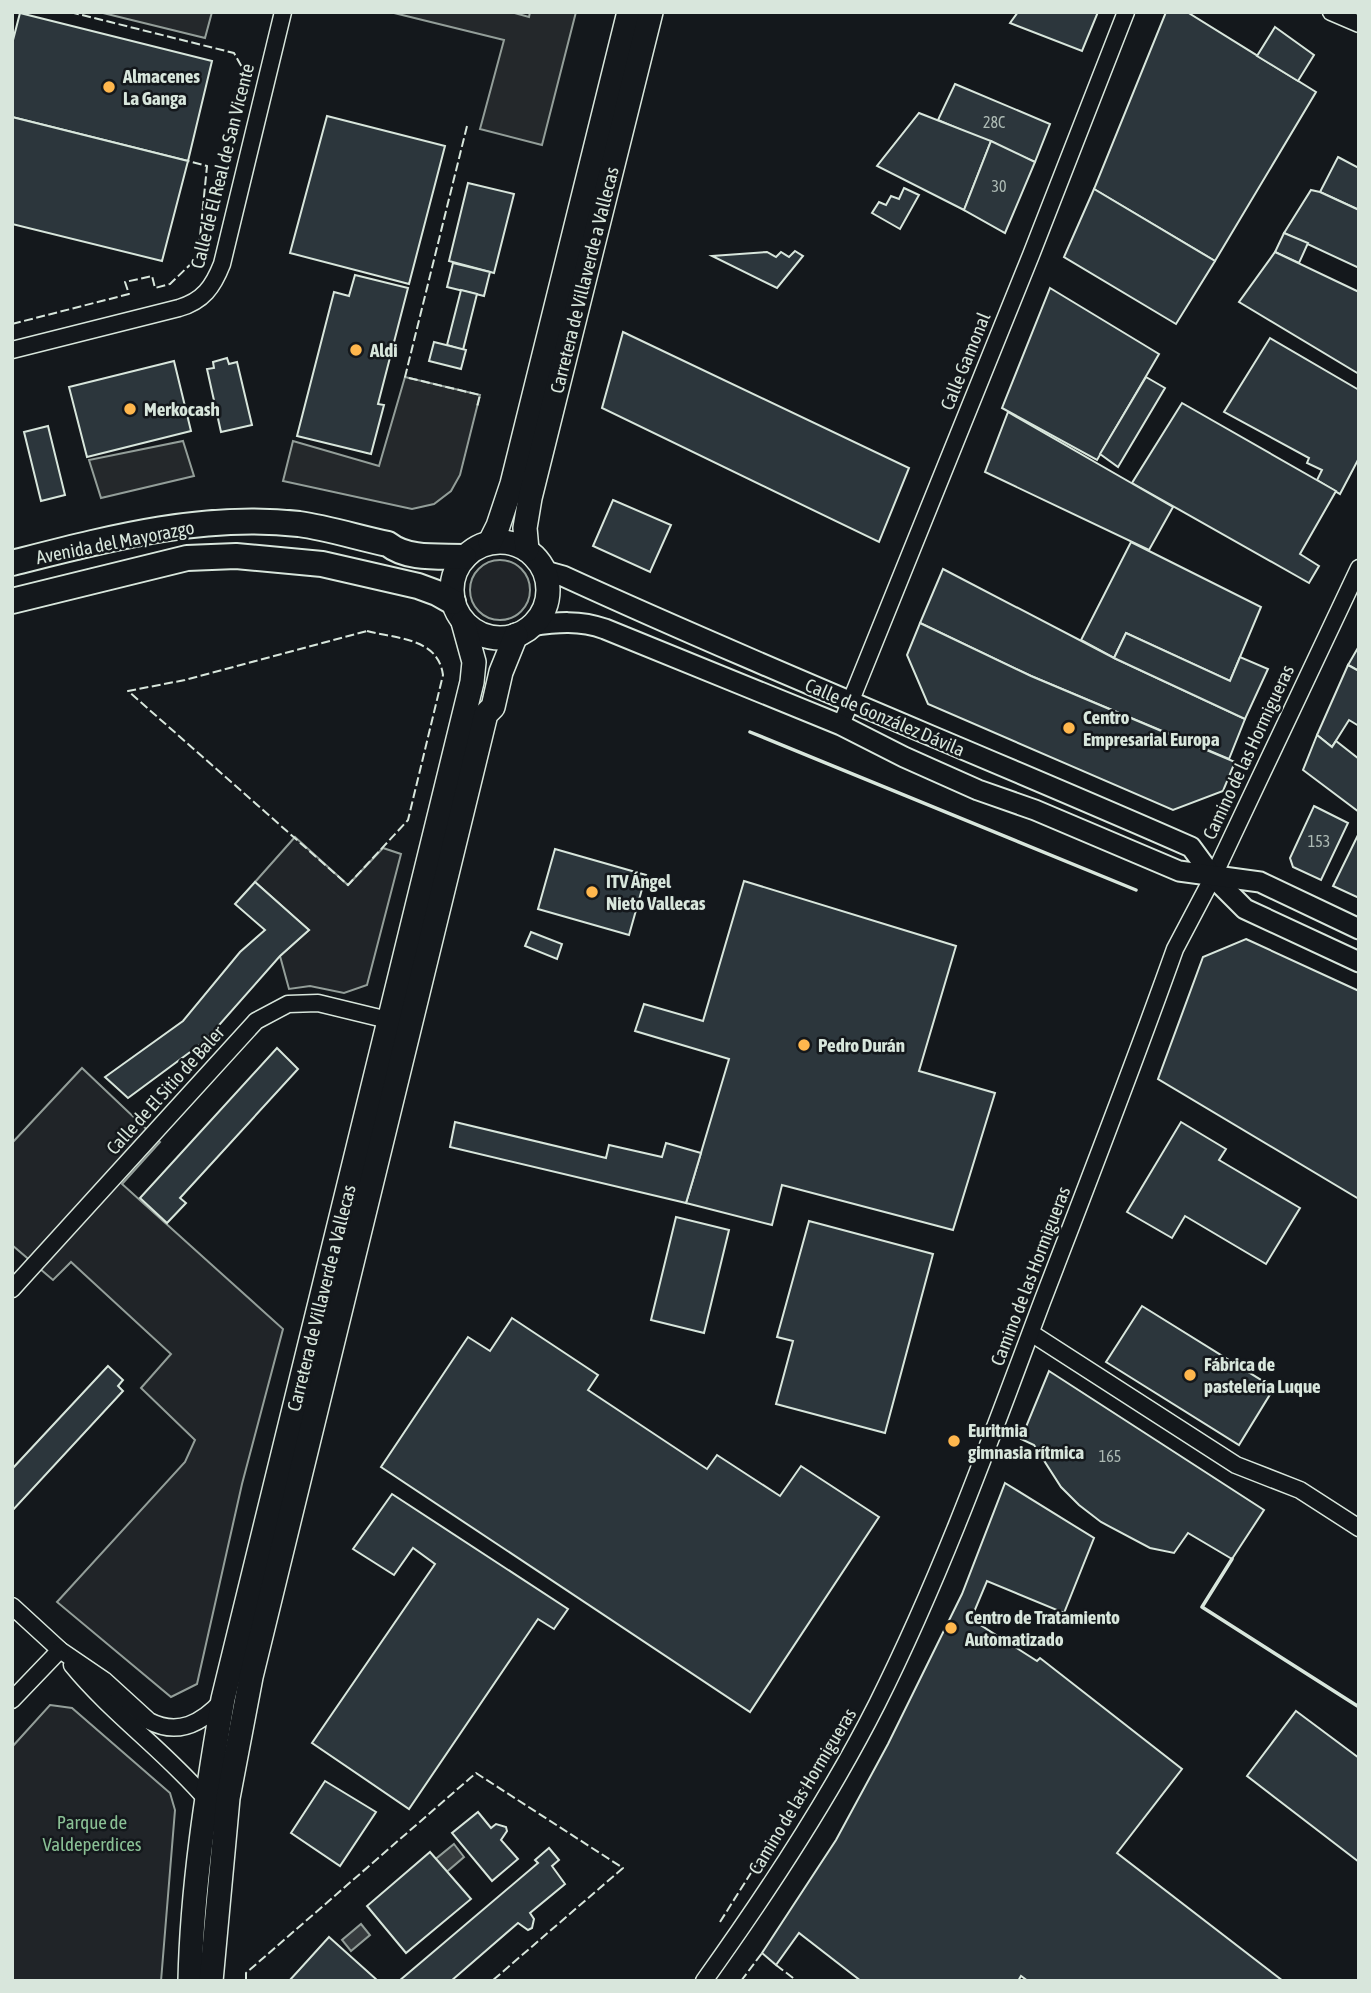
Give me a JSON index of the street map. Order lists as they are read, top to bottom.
{
  "streets": {
    "main road": ["Carretera de Villaverde a Vallecas", "Avenida del Mayorazgo"],
    "street": [
      "Calle de El Real de San Vicente",
      "Calle Gamonal",
      "Calle de González Dávila",
      "Camino de las Hormigueras",
      "Calle de El Sitio de Baler"
    ]
  },
  "crossings": [
    ["Carretera de Villaverde a Vallecas", "Avenida del Mayorazgo"],
    ["Carretera de Villaverde a Vallecas", "Calle de González Dávila"],
    ["Carretera de Villaverde a Vallecas", "Calle de El Sitio de Baler"],
    ["Calle Gamonal", "Calle de González Dávila"],
    ["Avenida del Mayorazgo", "Calle de González Dávila"],
    ["Calle de González Dávila", "Camino de las Hormigueras"]
  ],
  "parks": ["Parque de Valdeperdices"],
  "places": [
    "Almacenes La Ganga",
    "Aldi",
    "Merkocash",
    "Centro Empresarial Europa",
    "ITV Ángel Nieto Vallecas",
    "Pedro Durán",
    "Fábrica de pastelería Luque",
    "Euritmia gimnasia rítmica",
    "Centro de Tratamiento Automatizado"
  ],
  "house_numbers": [
    "28C",
    "30",
    "153",
    "165"
  ]
}
